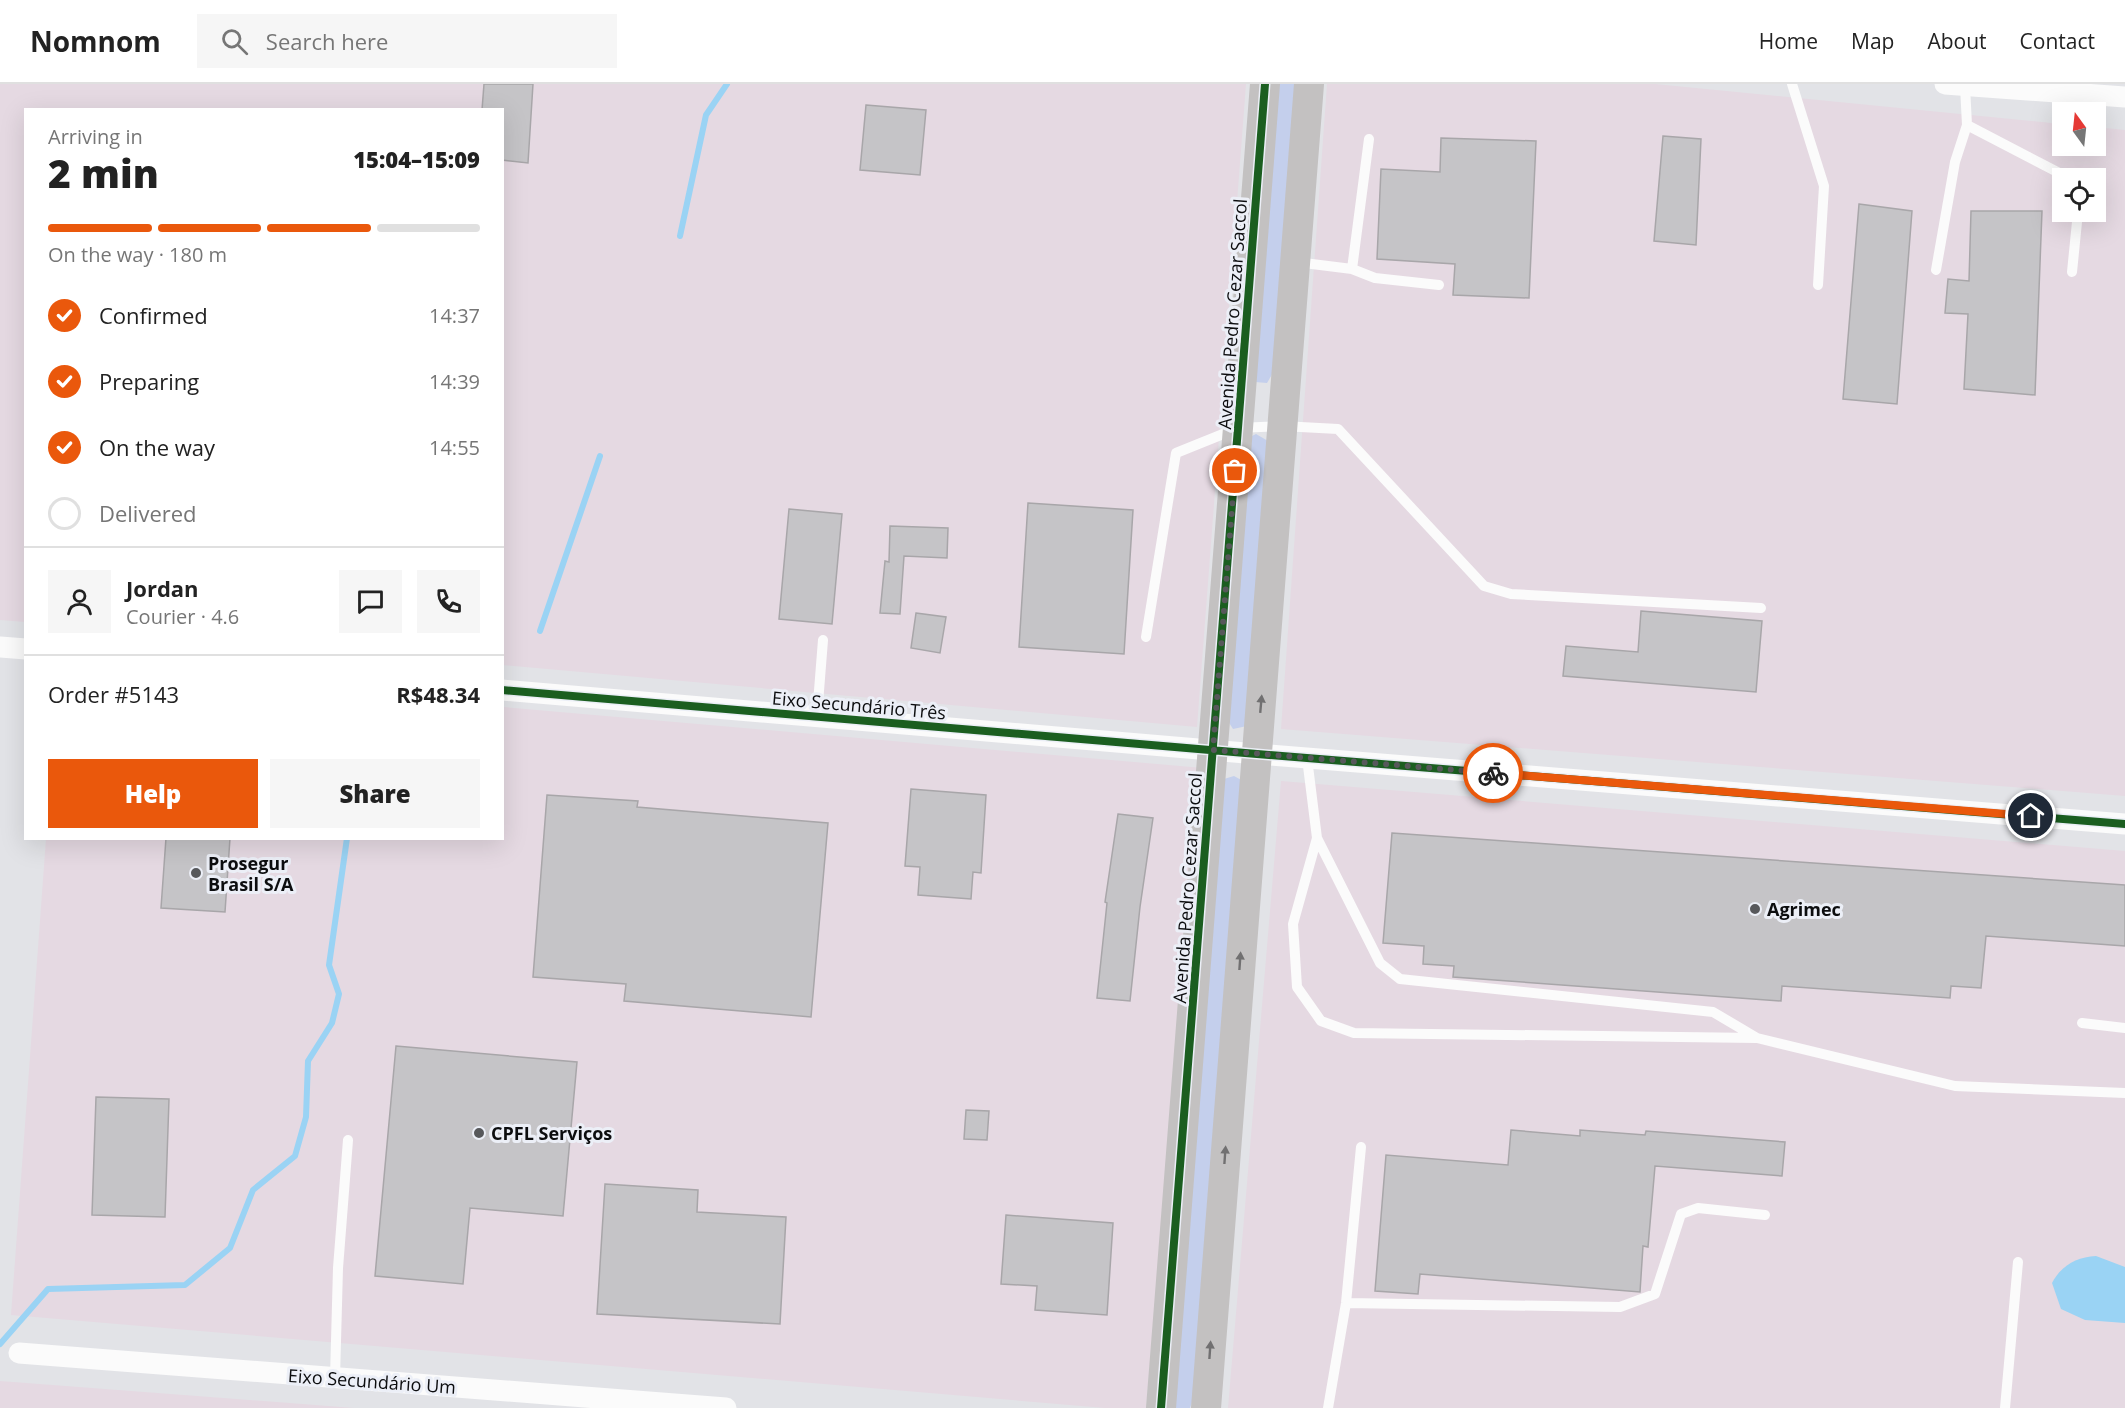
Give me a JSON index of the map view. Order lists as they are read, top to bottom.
{
  "streets": {
    "street": ["Avenida Pedro Cezar Saccol", "Eixo Secundário Três", "Eixo Secundário Um"]
  },
  "crossings": [
    ["Avenida Pedro Cezar Saccol", "Eixo Secundário Três"]
  ],
  "places": ["Prosegur Brasil S/A", "Agrimec", "CPFL Serviços"],
  "north": "top",
  "page": {
    "header": "Nomnom",
    "search": "Search here",
    "nav": [
      "Home",
      "Map",
      "About",
      "Contact"
    ],
    "heading": ["2 min", "Arriving in", "15:04–15:09"],
    "panel": [
      "Jordan",
      "Courier · 4.6",
      "Order #5143",
      "R$48.34"
    ],
    "bar": "On the way · 180 m",
    "list": [
      ["Confirmed", "14:37"],
      ["Preparing", "14:39"],
      ["On the way", "14:55"],
      "Delivered"
    ],
    "buttons": ["Help", "Share"]
  }
}
